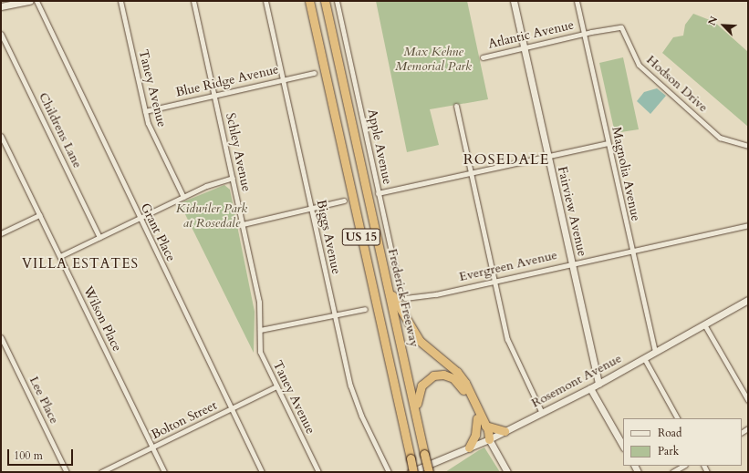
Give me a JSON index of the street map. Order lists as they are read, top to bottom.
{
  "streets": {
    "highway": ["US 15", "Frederick Freeway"],
    "street": [
      "Atlantic Avenue",
      "Blue Ridge Avenue",
      "Hodson Drive",
      "Taney Avenue",
      "Childrens Lane",
      "Apple Avenue",
      "Schley Avenue",
      "Magnolia Avenue",
      "Fairview Avenue",
      "Grant Place",
      "Biggs Avenue",
      "Evergreen Avenue",
      "Wilson Place",
      "Rosemont Avenue",
      "Lee Place",
      "Bolton Street"
    ]
  },
  "crossings": [
    ["Atlantic Avenue", "Hodson Drive"],
    ["Atlantic Avenue", "Magnolia Avenue"],
    ["Atlantic Avenue", "Fairview Avenue"],
    ["Blue Ridge Avenue", "Taney Avenue"],
    ["Blue Ridge Avenue", "Schley Avenue"],
    ["Blue Ridge Avenue", "Biggs Avenue"],
    ["Hodson Drive", "Magnolia Avenue"],
    ["Taney Avenue", "Schley Avenue"],
    ["Taney Avenue", "Bolton Street"],
    ["Apple Avenue", "Evergreen Avenue"],
    ["Magnolia Avenue", "Evergreen Avenue"],
    ["Magnolia Avenue", "Rosemont Avenue"],
    ["Fairview Avenue", "Evergreen Avenue"],
    ["Fairview Avenue", "Rosemont Avenue"],
    ["Grant Place", "Bolton Street"],
    ["Wilson Place", "Bolton Street"]
  ],
  "districts": ["ROSEDALE", "VILLA ESTATES"],
  "parks": ["Max Kehne Memorial Park", "Kidwiler Park at Rosedale"],
  "legend": ["Road", "Park"],
  "scale_bar": "100 m",
  "north": "top left"
}
